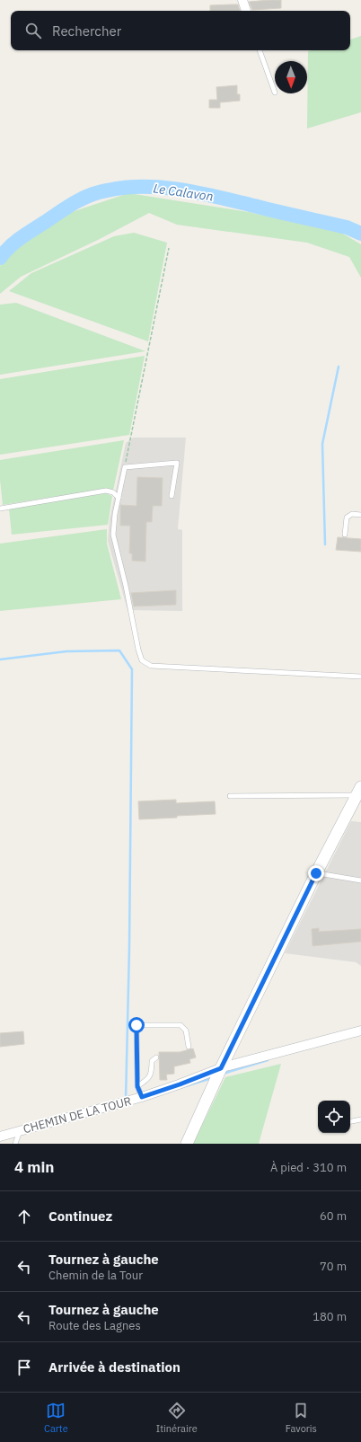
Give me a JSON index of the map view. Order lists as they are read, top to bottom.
{
  "streets": {
    "street": ["CHEMIN DE LA TOUR"]
  },
  "water": ["Le Calavon"],
  "north": "bottom",
  "page": {
    "search": "Rechercher",
    "heading": ["4 min", "À pied · 310 m"],
    "list": [
      ["Continuez", "60 m"],
      ["Tournez à gauche", "Chemin de la Tour", "70 m"],
      ["Tournez à gauche", "Route des Lagnes", "180 m"],
      "Arrivée à destination"
    ],
    "nav": ["Carte", "Itinéraire", "Favoris"]
  }
}
